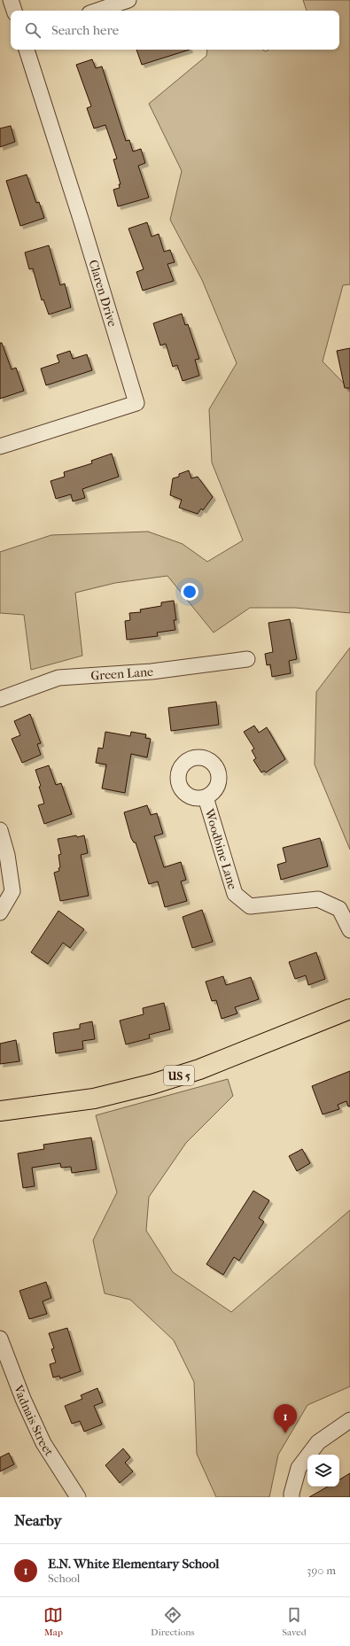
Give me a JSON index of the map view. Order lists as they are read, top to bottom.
{
  "streets": {
    "main road": ["US 5"],
    "street": [
      "Claren Drive",
      "Green Lane",
      "Woodbine Lane",
      "Vadnais Street"
    ]
  },
  "page": {
    "search": "Search here",
    "pins": "1",
    "heading": "Nearby",
    "list": [
      {
        "mark": "1",
        "name": "E.N. White Elementary School",
        "note": "School",
        "value": "390 m"
      }
    ],
    "nav": ["Map", "Directions", "Saved"]
  }
}
